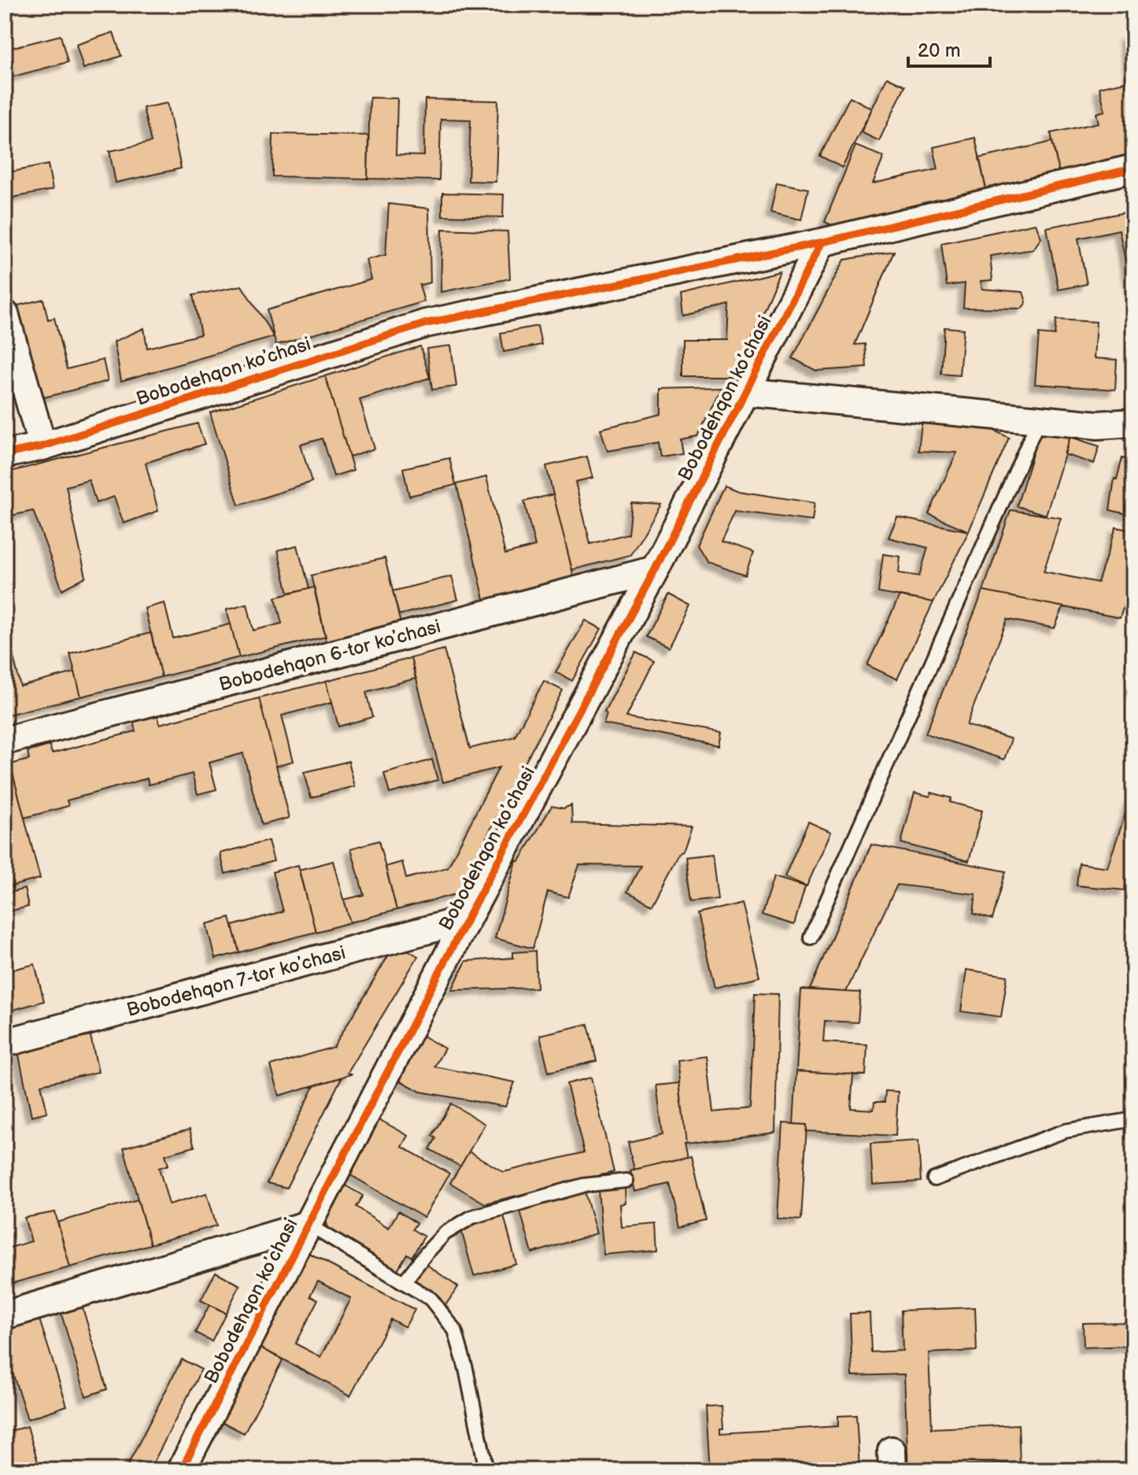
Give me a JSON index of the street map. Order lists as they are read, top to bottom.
{
  "streets": {
    "street": ["Bobodehqon koʼchasi", "Bobodehqon 6-tor koʼchasi", "Bobodehqon 7-tor koʼchasi"]
  },
  "crossings": [
    ["Bobodehqon koʼchasi", "Bobodehqon 6-tor koʼchasi"],
    ["Bobodehqon koʼchasi", "Bobodehqon 7-tor koʼchasi"]
  ],
  "scale_bar": "20 m"
}
